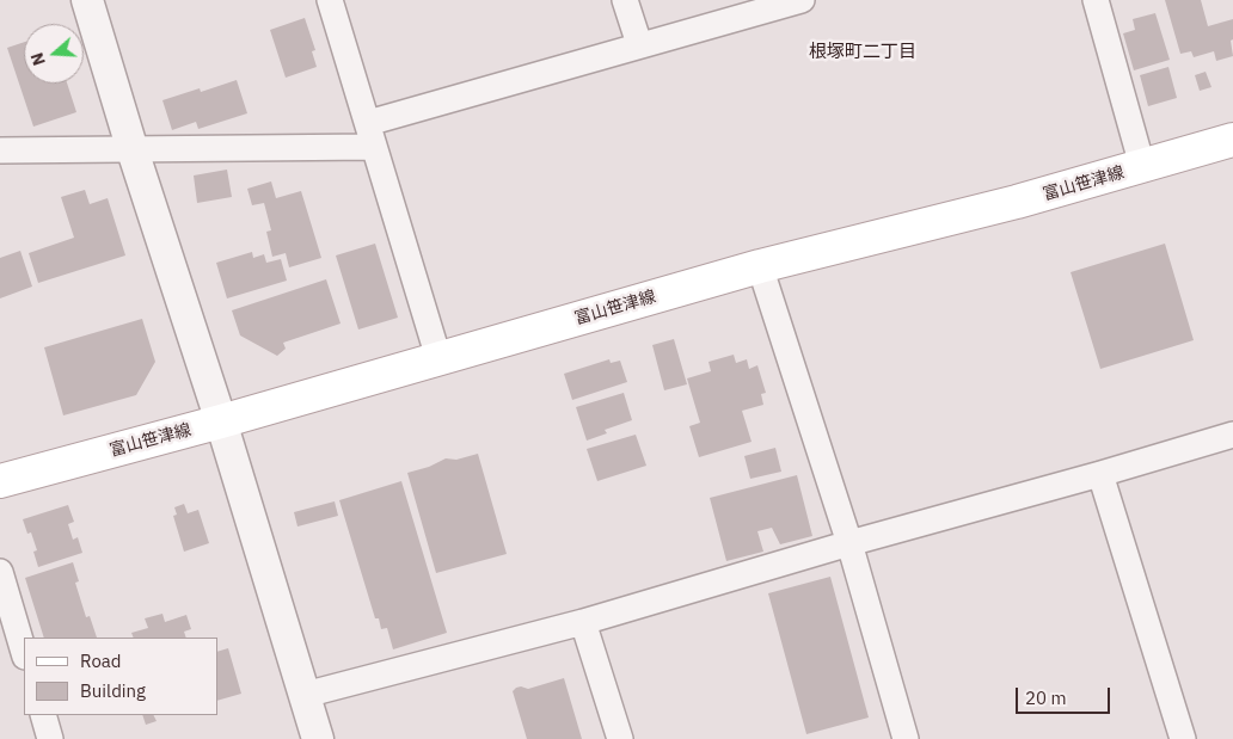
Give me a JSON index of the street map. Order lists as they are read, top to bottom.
{
  "streets": {
    "main road": ["富山笹津線"]
  },
  "districts": ["根塚町二丁目"],
  "legend": ["Road", "Building"],
  "scale_bar": "20 m",
  "north": "left"
}
